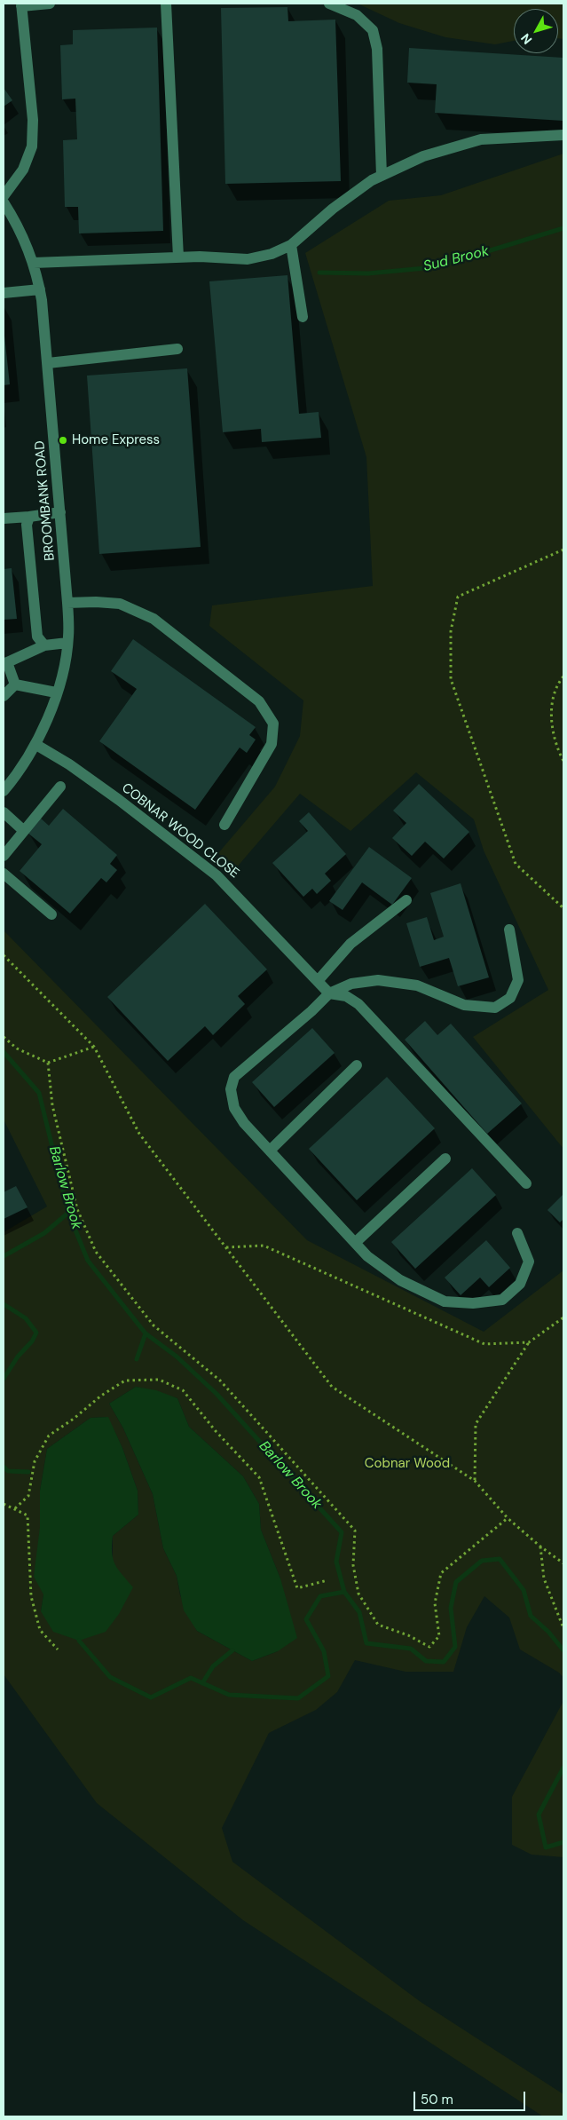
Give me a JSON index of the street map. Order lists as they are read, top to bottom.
{
  "streets": {
    "street": ["BROOMBANK ROAD", "COBNAR WOOD CLOSE"]
  },
  "crossings": [
    ["BROOMBANK ROAD", "COBNAR WOOD CLOSE"]
  ],
  "water": ["Sud Brook", "Barlow Brook"],
  "parks": ["Cobnar Wood"],
  "places": ["Home Express"],
  "scale_bar": "50 m",
  "north": "bottom left"
}
